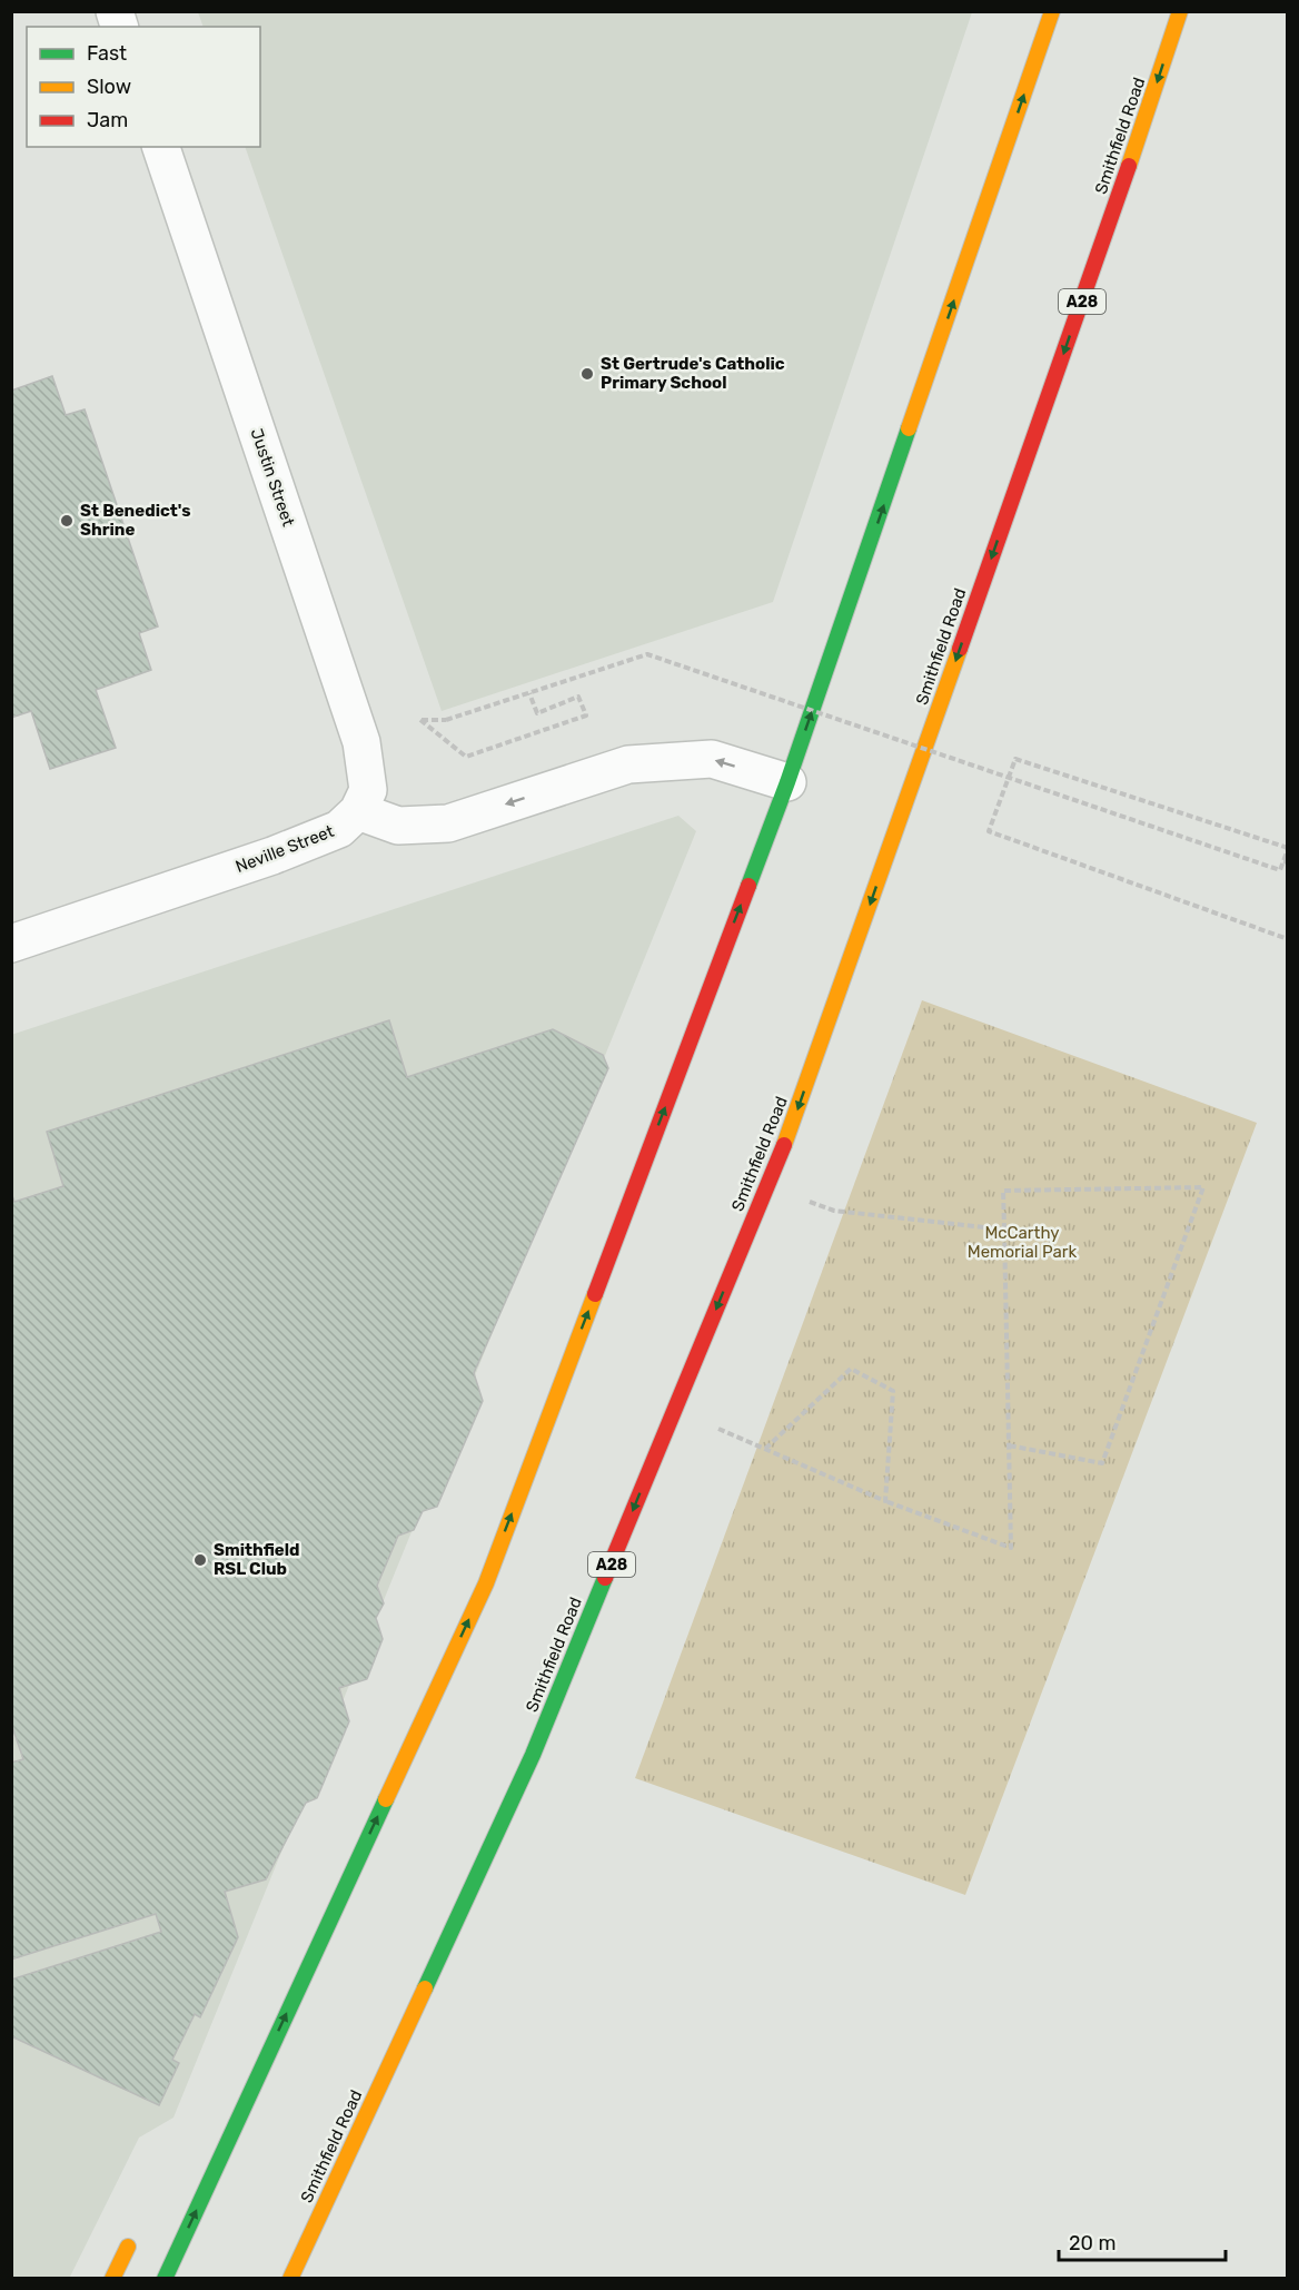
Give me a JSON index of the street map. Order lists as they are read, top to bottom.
{
  "streets": {
    "highway": ["Smithfield Road", "A28"],
    "street": ["Justin Street", "Neville Street"]
  },
  "crossings": [
    ["Justin Street", "Neville Street"]
  ],
  "parks": ["McCarthy Memorial Park"],
  "places": ["St Gertrude's Catholic Primary School", "St Benedict's Shrine", "Smithfield RSL Club"],
  "legend": ["Fast", "Slow", "Jam"],
  "scale_bar": "20 m"
}
